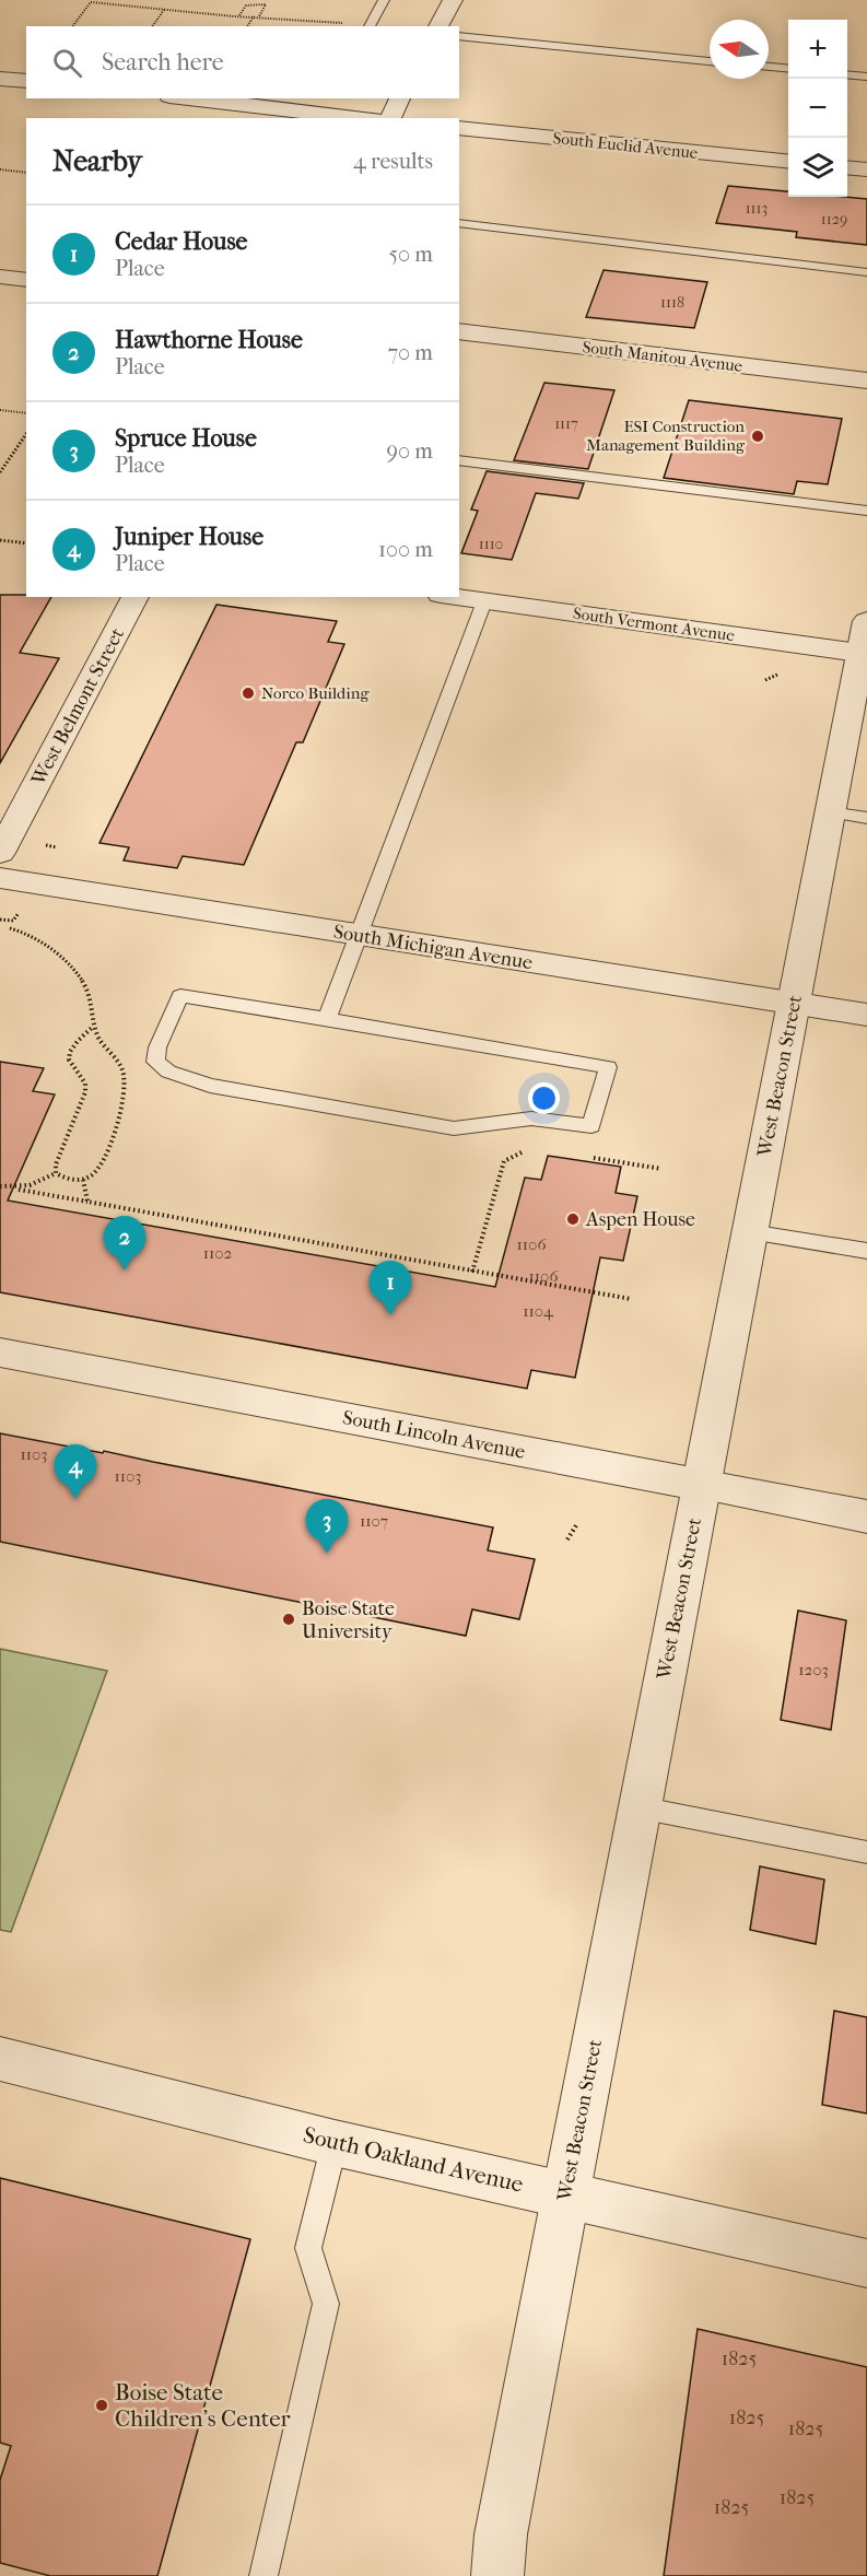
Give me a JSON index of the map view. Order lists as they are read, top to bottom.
{
  "streets": {
    "street": [
      "South Euclid Avenue",
      "South Manitou Avenue",
      "South Vermont Avenue",
      "West Belmont Street",
      "South Michigan Avenue",
      "West Beacon Street",
      "South Lincoln Avenue",
      "South Oakland Avenue"
    ]
  },
  "crossings": [
    ["South Vermont Avenue", "West Beacon Street"],
    ["South Michigan Avenue", "West Beacon Street"],
    ["West Beacon Street", "South Lincoln Avenue"],
    ["West Beacon Street", "South Oakland Avenue"]
  ],
  "places": [
    "ESI Construction Management Building",
    "Norco Building",
    "Aspen House",
    "Boise State University",
    "Boise State Children's Center"
  ],
  "house_numbers": [
    "1113",
    "1129",
    "1118",
    "1117",
    "1110",
    "1106",
    "1102",
    "1106",
    "1104",
    "1103",
    "1103",
    "1107",
    "1203",
    "1825",
    "1825",
    "1825",
    "1825",
    "1825"
  ],
  "north": "left",
  "page": {
    "map_buttons": ["+", "−"],
    "search": "Search here",
    "heading": ["Nearby", "4 results"],
    "list": [
      {
        "mark": "1",
        "name": "Cedar House",
        "note": "Place",
        "value": "50 m"
      },
      {
        "mark": "2",
        "name": "Hawthorne House",
        "note": "Place",
        "value": "70 m"
      },
      {
        "mark": "3",
        "name": "Spruce House",
        "note": "Place",
        "value": "90 m"
      },
      {
        "mark": "4",
        "name": "Juniper House",
        "note": "Place",
        "value": "100 m"
      }
    ],
    "pins": [
      "2",
      "1",
      "4",
      "3"
    ]
  }
}
